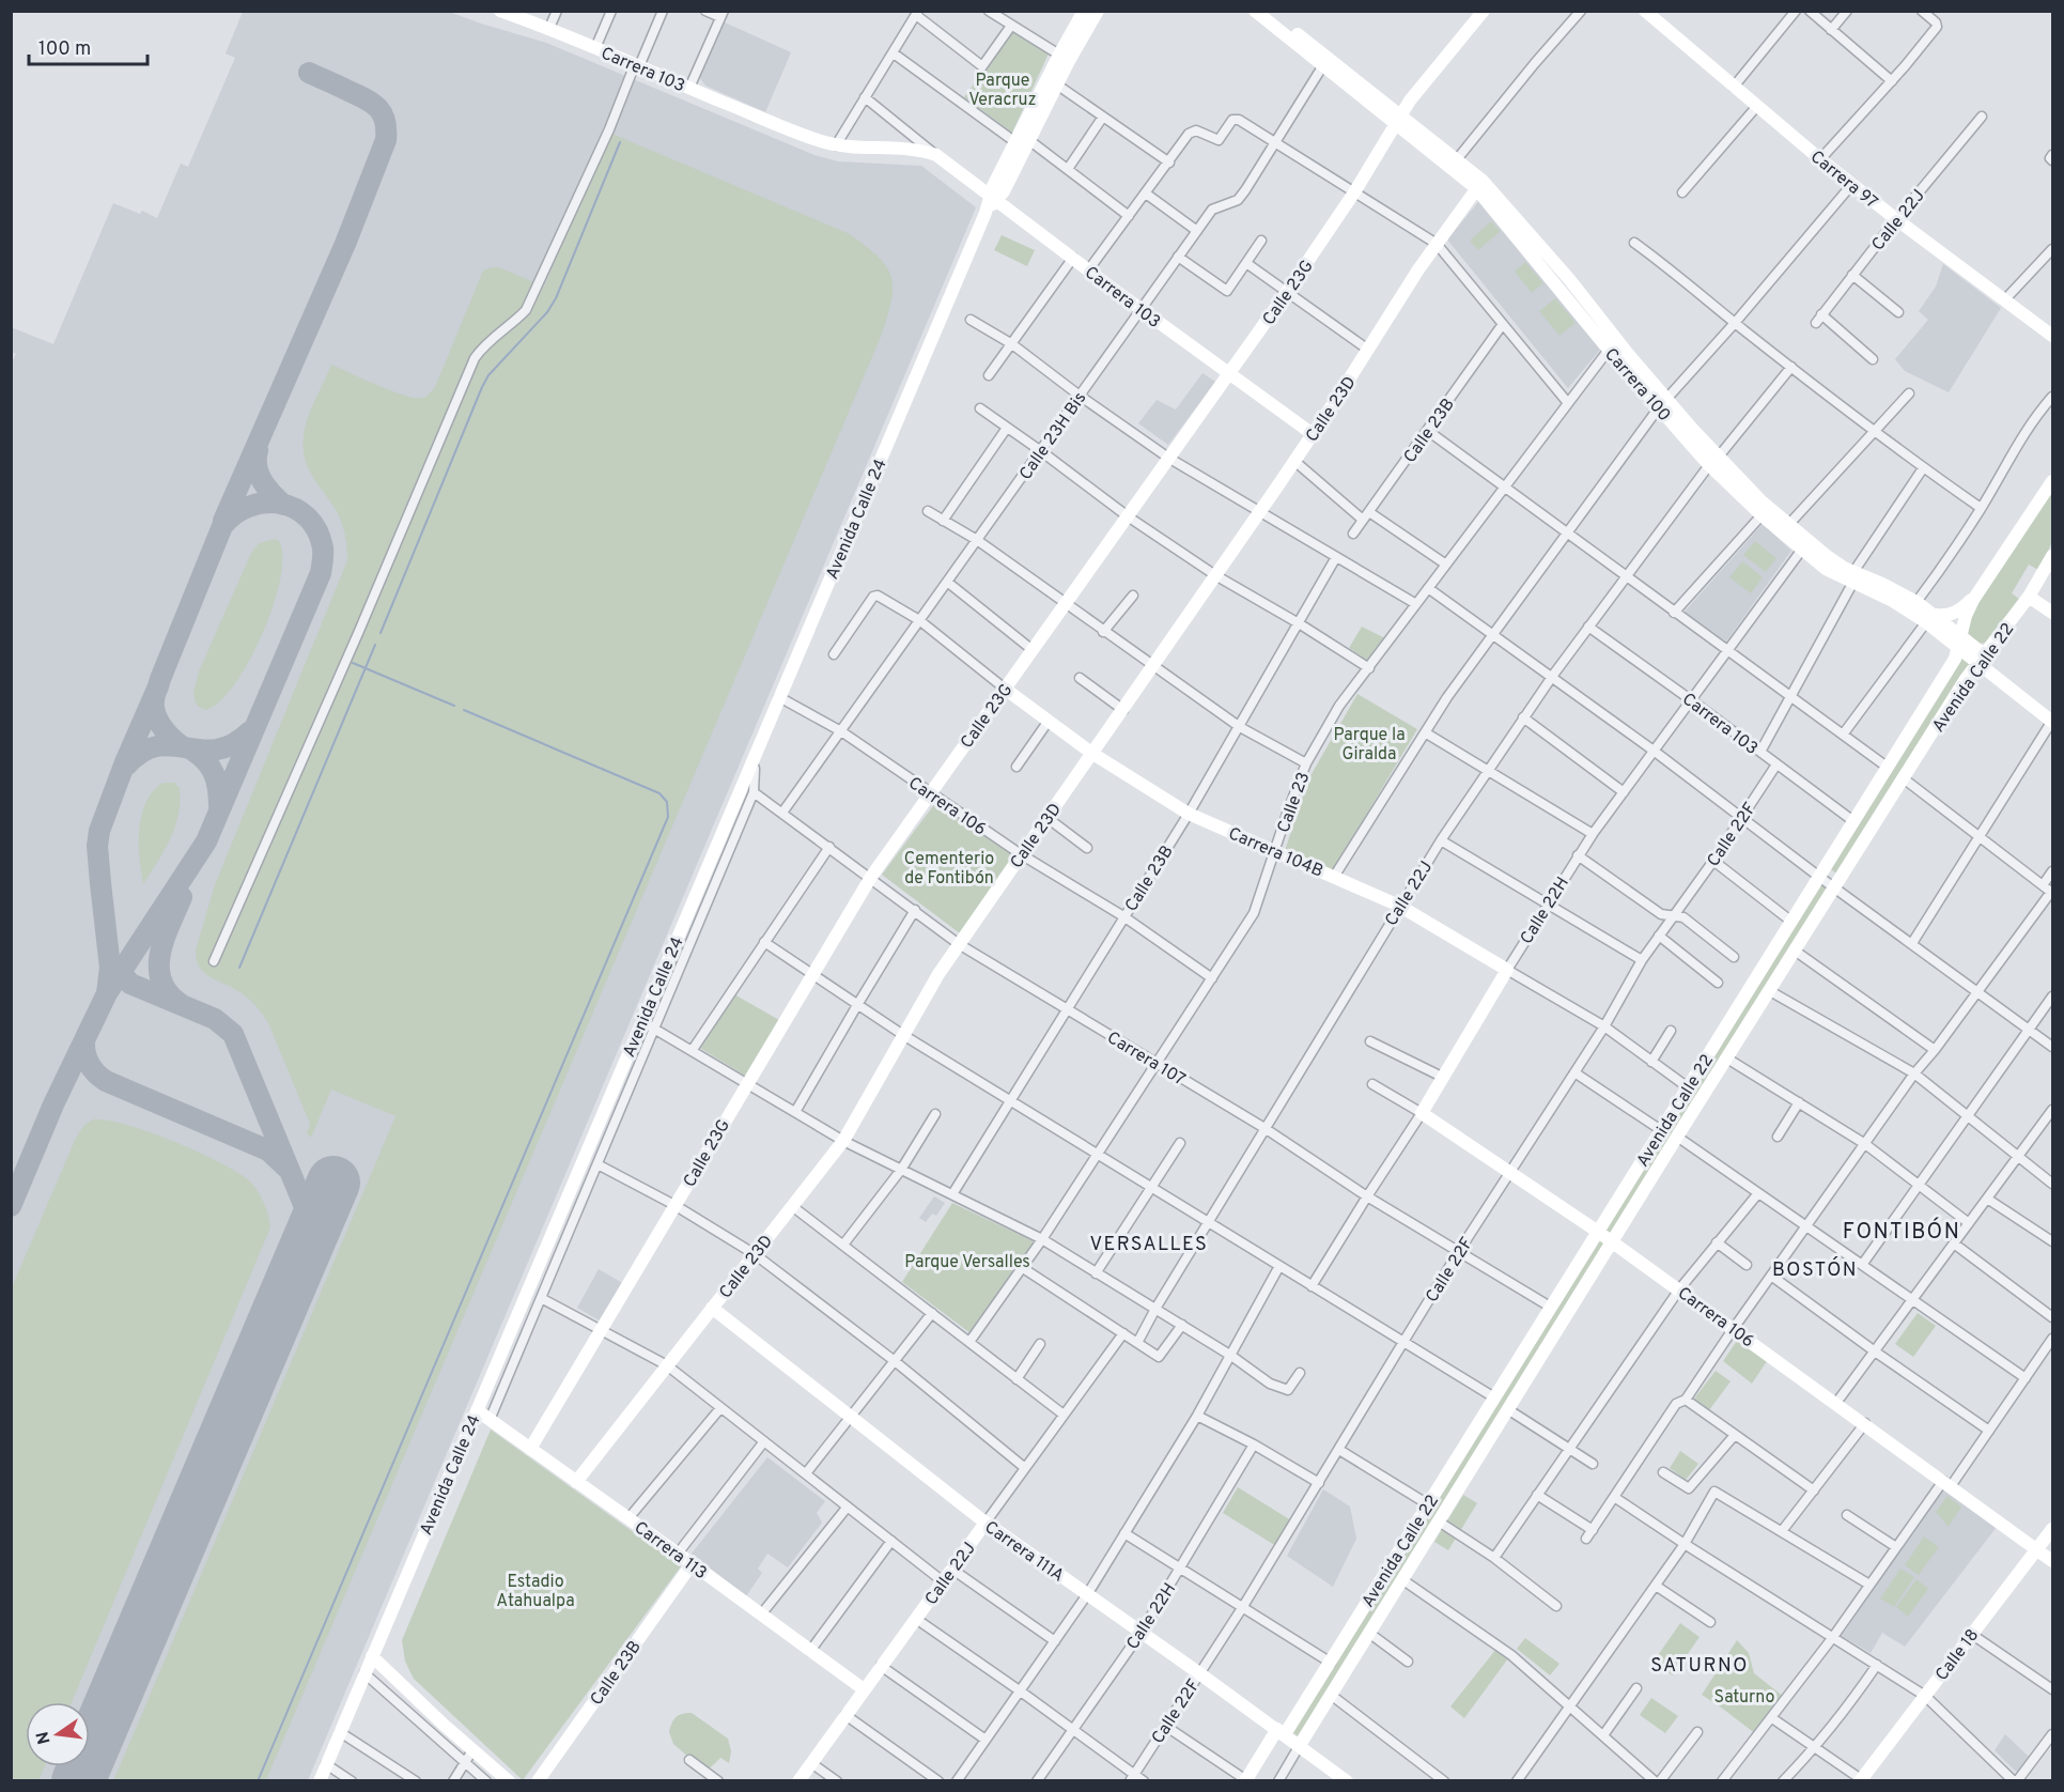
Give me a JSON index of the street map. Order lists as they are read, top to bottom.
{
  "streets": {
    "street": [
      "Carrera 103",
      "Carrera 97",
      "Calle 22J",
      "Calle 23G",
      "Carrera 100",
      "Calle 23D",
      "Calle 23B",
      "Calle 23H Bis",
      "Avenida Calle 24",
      "Avenida Calle 22",
      "Calle 23",
      "Carrera 106",
      "Calle 22F",
      "Carrera 104B",
      "Calle 22H",
      "Carrera 107",
      "Carrera 113",
      "Carrera 111A",
      "Calle 18"
    ]
  },
  "crossings": [
    ["Carrera 103", "Calle 22J"],
    ["Carrera 103", "Calle 23G"],
    ["Carrera 103", "Calle 23D"],
    ["Carrera 103", "Calle 23H Bis"],
    ["Carrera 103", "Avenida Calle 24"],
    ["Carrera 103", "Avenida Calle 22"],
    ["Carrera 103", "Calle 22F"],
    ["Carrera 103", "Calle 22H"],
    ["Carrera 97", "Calle 22J"],
    ["Calle 22J", "Carrera 100"],
    ["Calle 22J", "Carrera 104B"],
    ["Calle 22J", "Carrera 107"],
    ["Calle 22J", "Carrera 113"],
    ["Calle 22J", "Carrera 111A"],
    ["Calle 23G", "Carrera 100"],
    ["Calle 23G", "Carrera 106"],
    ["Calle 23G", "Carrera 104B"],
    ["Calle 23G", "Carrera 107"],
    ["Calle 23G", "Carrera 113"],
    ["Carrera 100", "Calle 23D"],
    ["Carrera 100", "Calle 23H Bis"],
    ["Carrera 100", "Avenida Calle 22"],
    ["Carrera 100", "Calle 23"],
    ["Carrera 100", "Calle 22H"],
    ["Calle 23D", "Carrera 106"],
    ["Calle 23D", "Carrera 104B"],
    ["Calle 23D", "Carrera 107"],
    ["Calle 23D", "Carrera 113"],
    ["Calle 23D", "Carrera 111A"],
    ["Calle 23B", "Carrera 106"],
    ["Calle 23B", "Carrera 104B"],
    ["Calle 23B", "Carrera 107"],
    ["Calle 23B", "Carrera 113"],
    ["Calle 23H Bis", "Carrera 106"],
    ["Calle 23H Bis", "Carrera 104B"],
    ["Calle 23H Bis", "Carrera 107"],
    ["Avenida Calle 24", "Carrera 106"],
    ["Avenida Calle 24", "Carrera 113"],
    ["Avenida Calle 22", "Carrera 106"],
    ["Avenida Calle 22", "Carrera 104B"],
    ["Avenida Calle 22", "Carrera 107"],
    ["Avenida Calle 22", "Carrera 111A"],
    ["Calle 23", "Carrera 106"],
    ["Calle 23", "Carrera 104B"],
    ["Calle 23", "Carrera 107"],
    ["Carrera 106", "Calle 22F"],
    ["Carrera 106", "Calle 22H"],
    ["Carrera 106", "Calle 18"],
    ["Calle 22F", "Carrera 104B"],
    ["Calle 22F", "Carrera 107"],
    ["Calle 22F", "Carrera 111A"],
    ["Carrera 104B", "Calle 22H"],
    ["Calle 22H", "Carrera 107"],
    ["Calle 22H", "Carrera 111A"]
  ],
  "districts": [
    "FONTIBÓN",
    "VERSALLES",
    "BOSTÓN",
    "SATURNO"
  ],
  "parks": [
    "Parque Veracruz",
    "Parque la Giralda",
    "Cementerio de Fontibón",
    "Parque Versalles",
    "Estadio Atahualpa",
    "Saturno"
  ],
  "scale_bar": "100 m",
  "north": "left"
}
